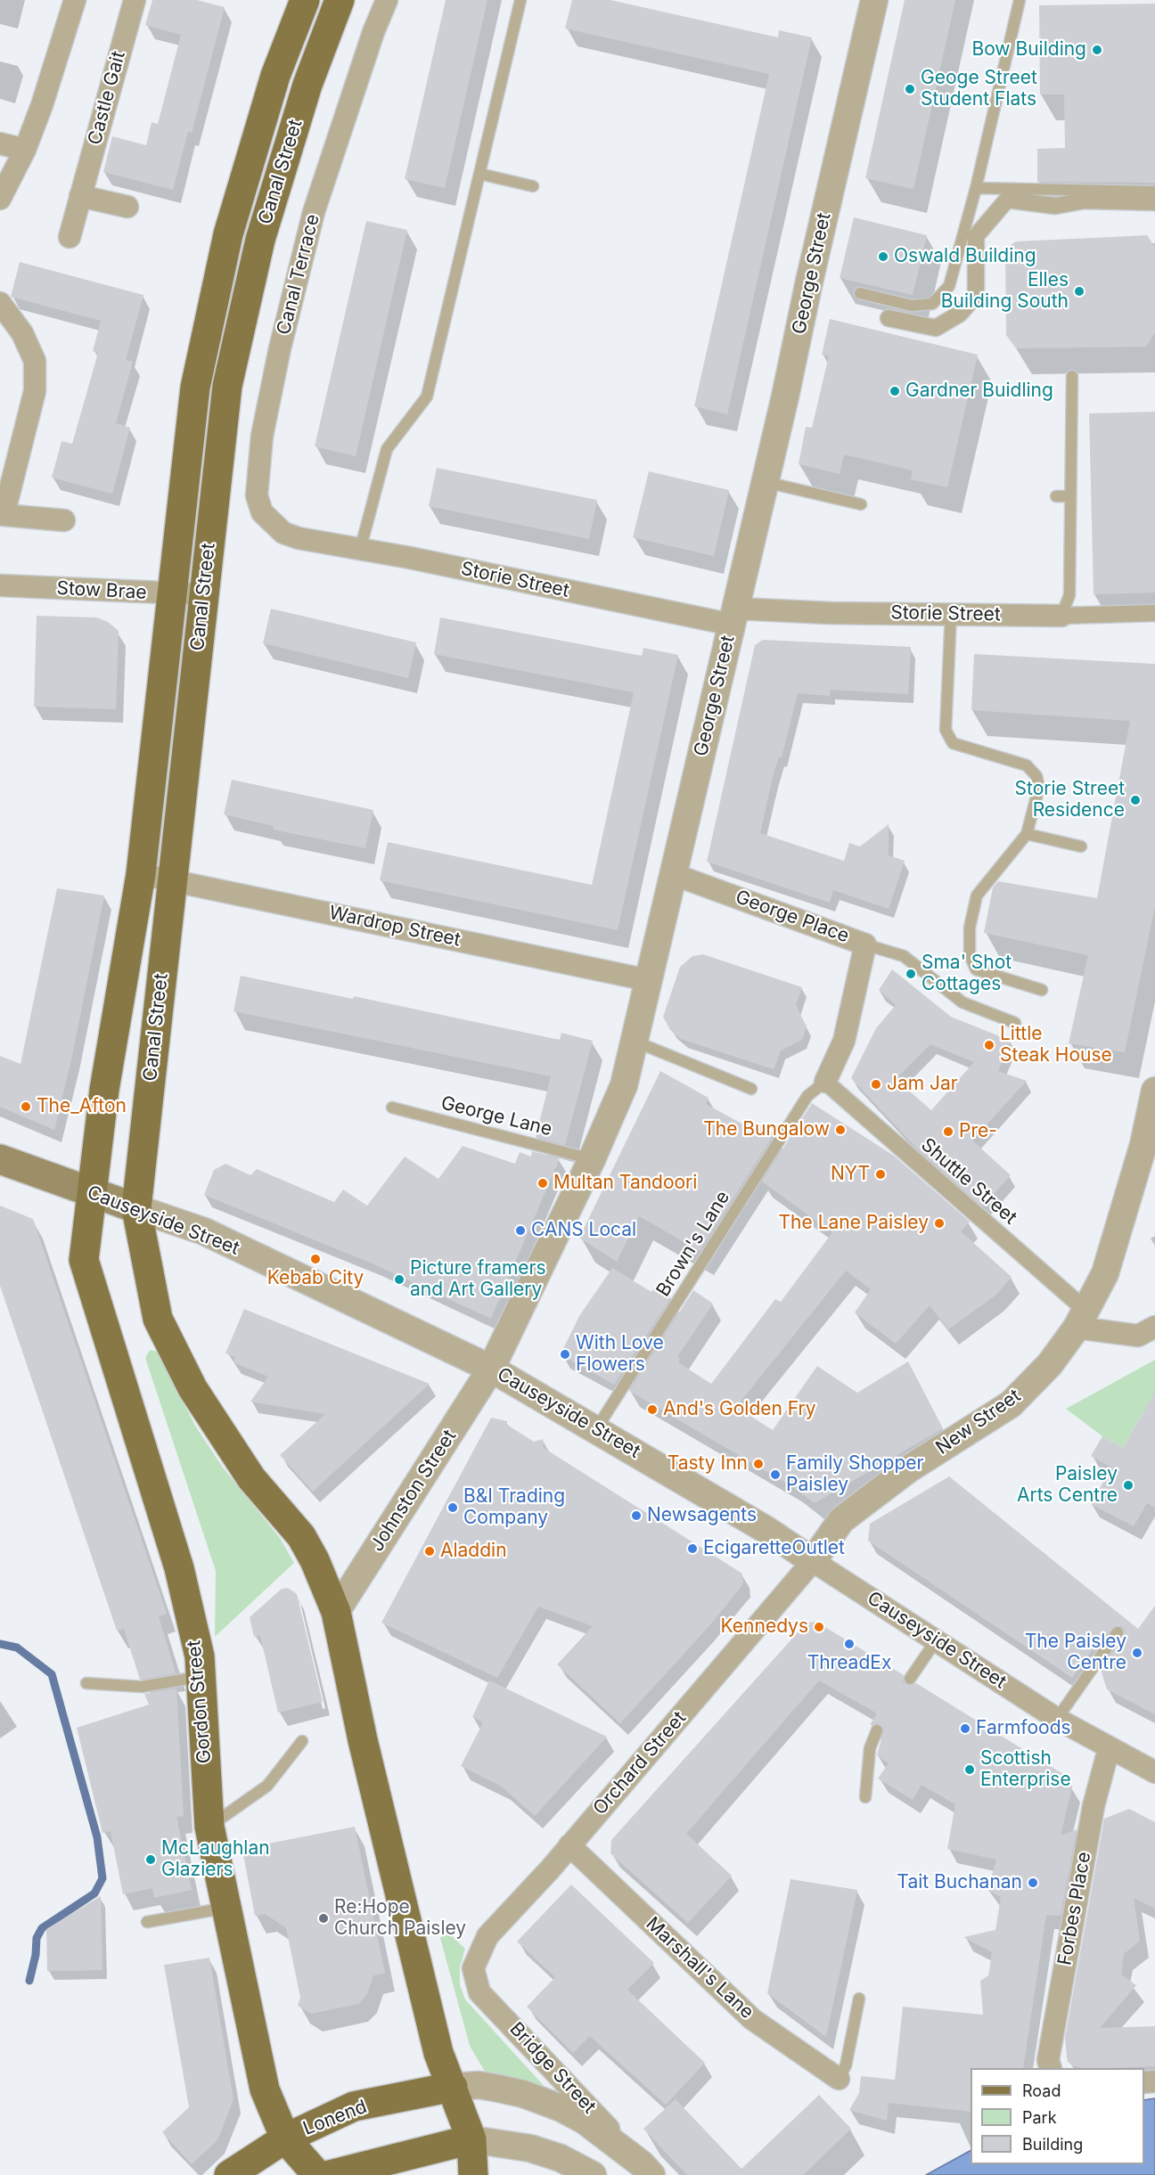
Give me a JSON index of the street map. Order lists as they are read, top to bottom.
{
  "streets": {
    "main road": [
      "Canal Street",
      "Causeyside Street",
      "Gordon Street",
      "Lonend"
    ],
    "street": [
      "Castle Gait",
      "George Street",
      "Canal Terrace",
      "Storie Street",
      "Stow Brae",
      "George Place",
      "Wardrop Street",
      "Shuttle Street",
      "New Street",
      "Johnston Street",
      "Orchard Street",
      "Forbes Place",
      "Marshall's Lane",
      "Bridge Street"
    ],
    "lane": ["George Lane", "Brown's Lane"]
  },
  "crossings": [
    ["Canal Street", "Stow Brae"],
    ["Canal Street", "Wardrop Street"],
    ["Canal Street", "Causeyside Street"],
    ["Canal Street", "Gordon Street"],
    ["George Street", "Storie Street"],
    ["George Street", "George Place"],
    ["George Street", "Wardrop Street"],
    ["George Street", "George Lane"],
    ["George Street", "Causeyside Street"],
    ["George Street", "Johnston Street"],
    ["Canal Terrace", "Storie Street"],
    ["George Place", "Shuttle Street"],
    ["George Place", "Brown's Lane"],
    ["Shuttle Street", "Brown's Lane"],
    ["Shuttle Street", "New Street"],
    ["Causeyside Street", "Brown's Lane"],
    ["Causeyside Street", "New Street"],
    ["Causeyside Street", "Johnston Street"],
    ["Causeyside Street", "Gordon Street"],
    ["Causeyside Street", "Orchard Street"],
    ["Causeyside Street", "Forbes Place"],
    ["New Street", "Orchard Street"],
    ["Gordon Street", "Lonend"],
    ["Orchard Street", "Marshall's Lane"],
    ["Orchard Street", "Bridge Street"],
    ["Bridge Street", "Lonend"]
  ],
  "places": [
    "Bow Building",
    "Geoge Street Student Flats",
    "Oswald Building",
    "Elles Building South",
    "Gardner Buidling",
    "Storie Street Residence",
    "Sma' Shot Cottages",
    "Little Steak House",
    "Jam Jar",
    "The_Afton",
    "The Bungalow",
    "Pre-",
    "NYT",
    "Multan Tandoori",
    "The Lane Paisley",
    "CANS Local",
    "Kebab City",
    "Picture framers and Art Gallery",
    "With Love Flowers",
    "And's Golden Fry",
    "Tasty Inn",
    "Family Shopper Paisley",
    "Paisley Arts Centre",
    "B&I Trading Company",
    "Newsagents",
    "EcigaretteOutlet",
    "Aladdin",
    "Kennedys",
    "ThreadEx",
    "The Paisley Centre",
    "Farmfoods",
    "Scottish Enterprise",
    "McLaughlan Glaziers",
    "Tait Buchanan",
    "Re:Hope Church Paisley"
  ],
  "legend": ["Road", "Park", "Building"]
}
